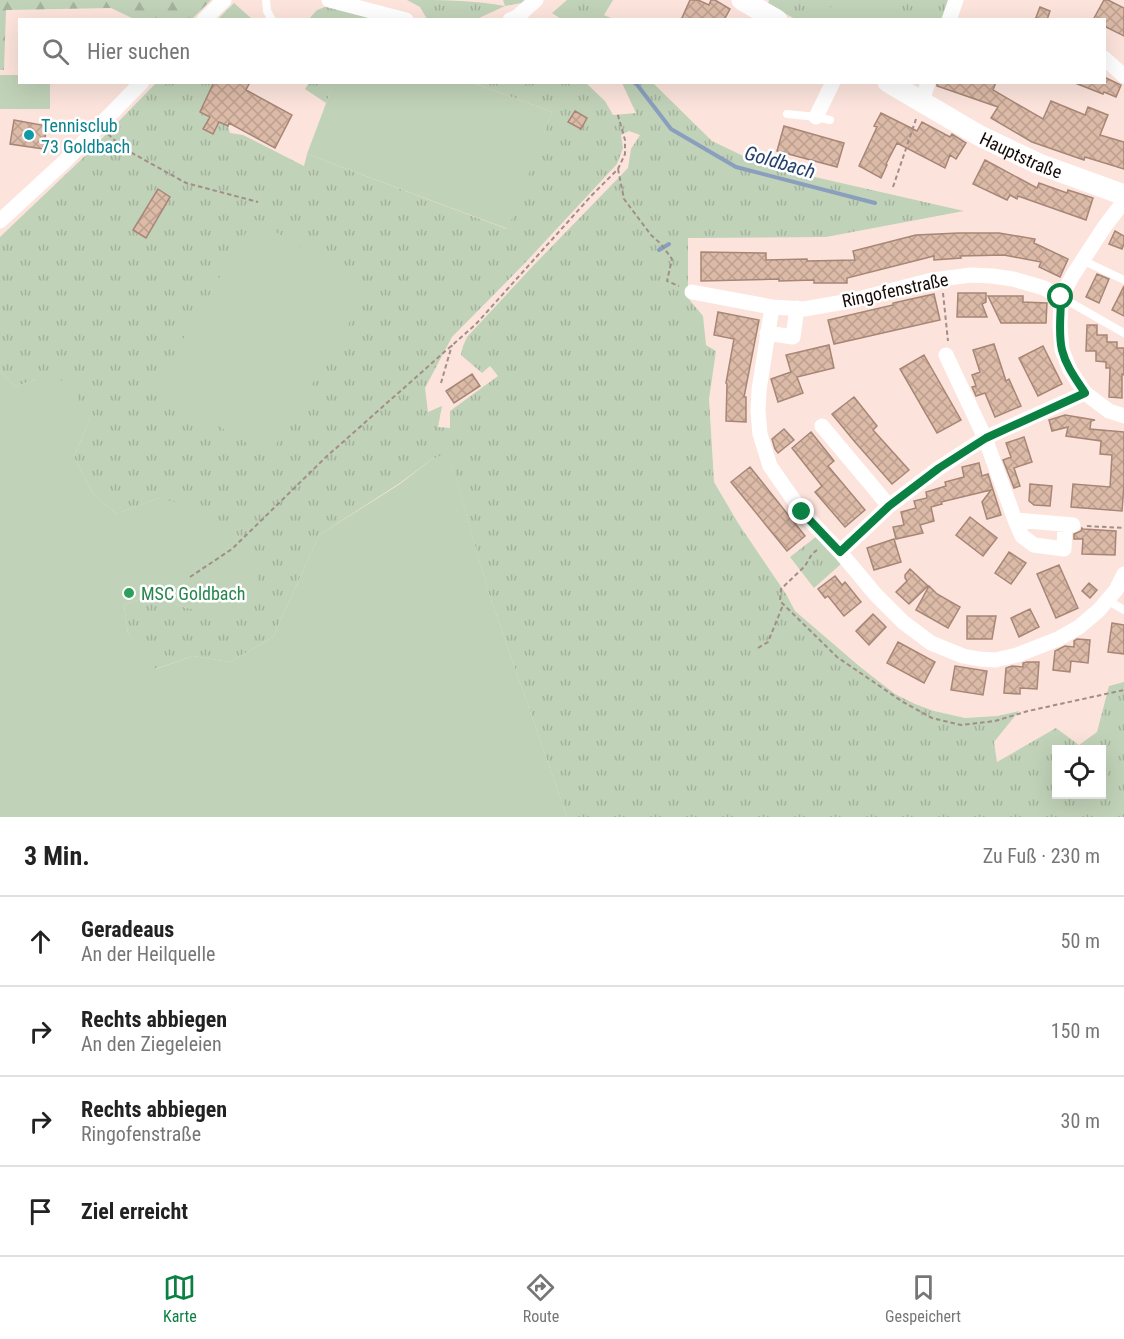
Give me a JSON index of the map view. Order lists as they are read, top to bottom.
{
  "streets": {
    "street": ["Hauptstraße", "Ringofenstraße"]
  },
  "water": ["Goldbach"],
  "places": ["Tennisclub 73 Goldbach", "MSC Goldbach"],
  "page": {
    "search": "Hier suchen",
    "heading": ["3 Min.", "Zu Fuß · 230 m"],
    "list": [
      ["Geradeaus", "An der Heilquelle", "50 m"],
      ["Rechts abbiegen", "An den Ziegeleien", "150 m"],
      ["Rechts abbiegen", "Ringofenstraße", "30 m"],
      "Ziel erreicht"
    ],
    "nav": ["Karte", "Route", "Gespeichert"]
  }
}
